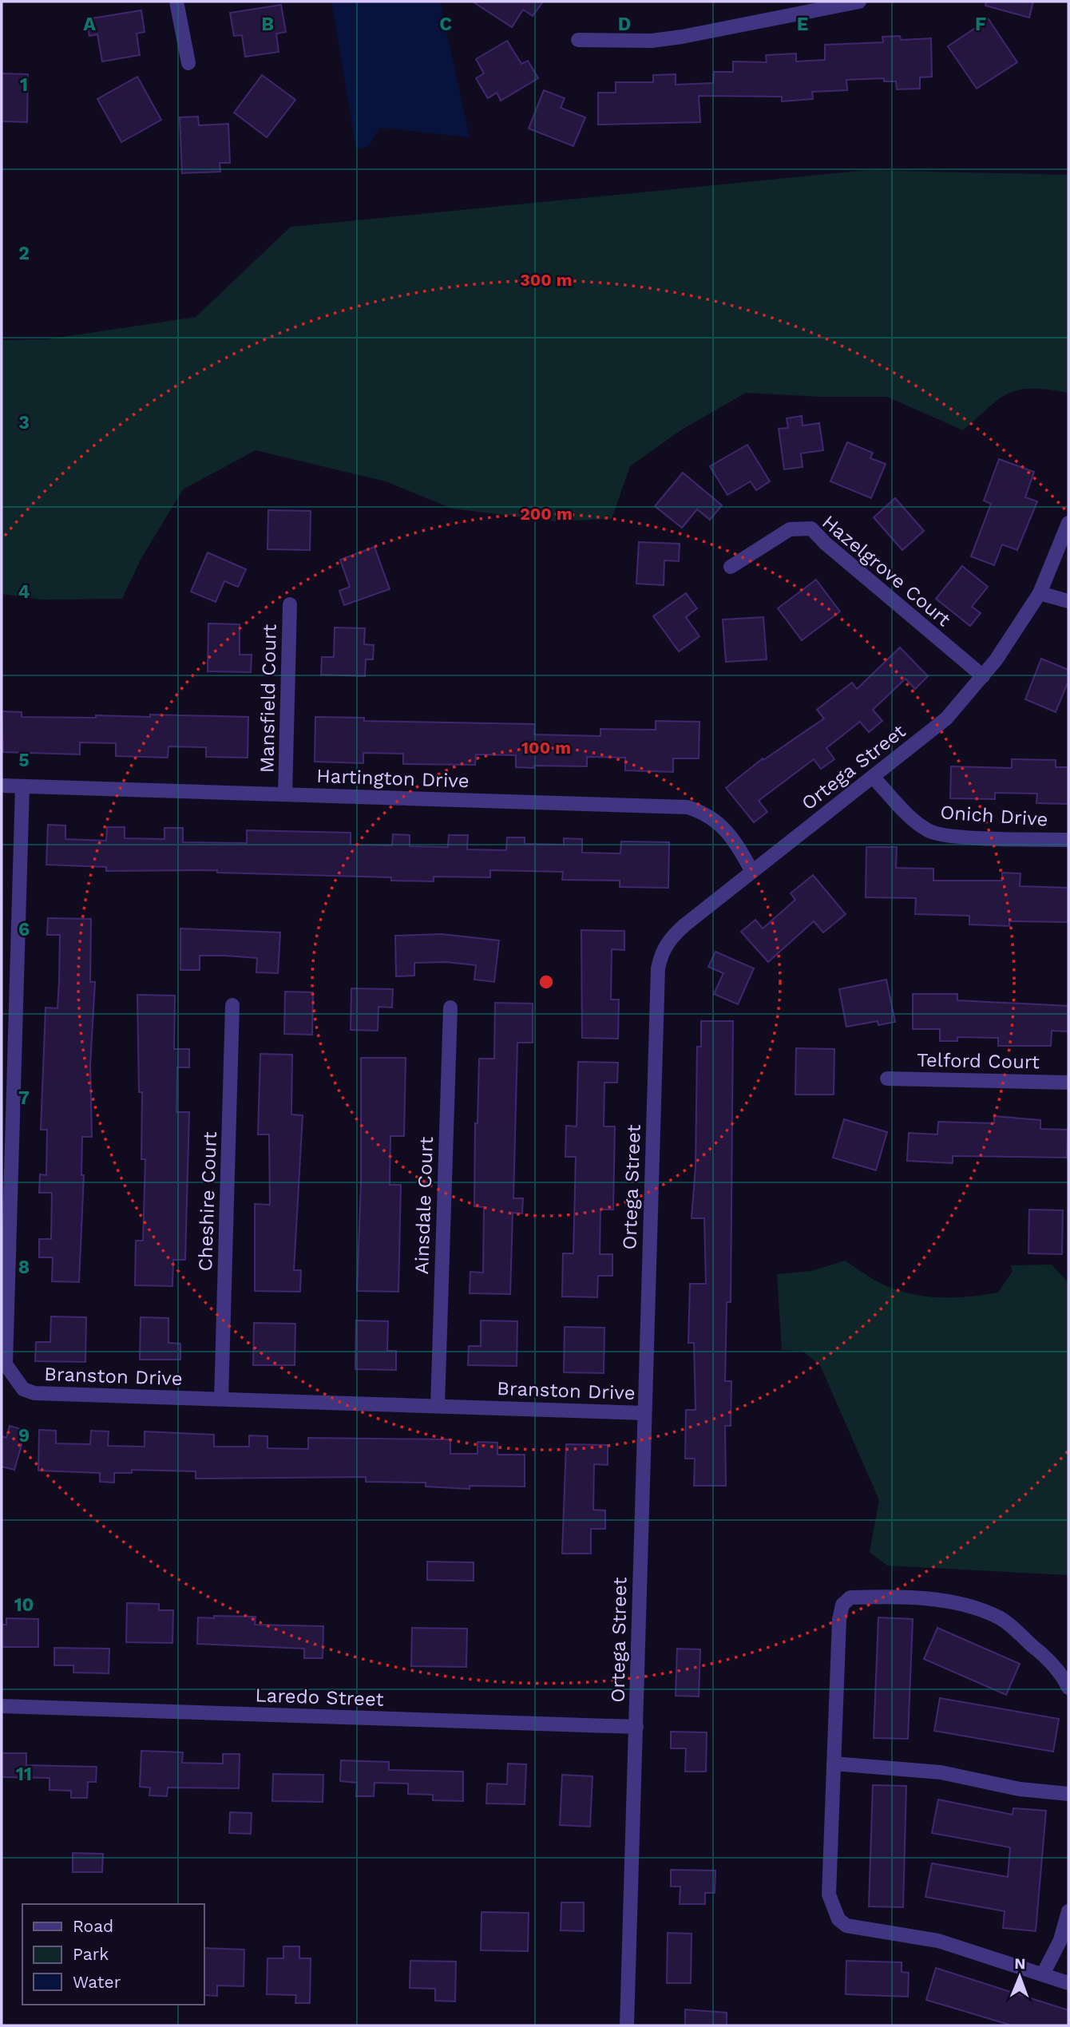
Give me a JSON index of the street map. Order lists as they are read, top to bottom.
{
  "streets": {
    "street": [
      "Hazelgrove Court",
      "Mansfield Court",
      "Ortega Street",
      "Hartington Drive",
      "Onich Drive",
      "Telford Court",
      "Cheshire Court",
      "Ainsdale Court",
      "Branston Drive",
      "Laredo Street"
    ]
  },
  "crossings": [
    ["Hazelgrove Court", "Ortega Street"],
    ["Mansfield Court", "Hartington Drive"],
    ["Ortega Street", "Hartington Drive"],
    ["Ortega Street", "Onich Drive"],
    ["Ortega Street", "Branston Drive"],
    ["Ortega Street", "Laredo Street"],
    ["Hartington Drive", "Branston Drive"],
    ["Cheshire Court", "Branston Drive"],
    ["Ainsdale Court", "Branston Drive"]
  ],
  "legend": ["Road", "Park", "Water"],
  "north": "top",
  "grid": {
    "columns": [
      "A",
      "B",
      "C",
      "D",
      "E",
      "F"
    ],
    "rows": [
      "1",
      "2",
      "3",
      "4",
      "5",
      "6",
      "7",
      "8",
      "9",
      "10",
      "11"
    ]
  },
  "rings": ["300 m", "200 m", "100 m"]
}
